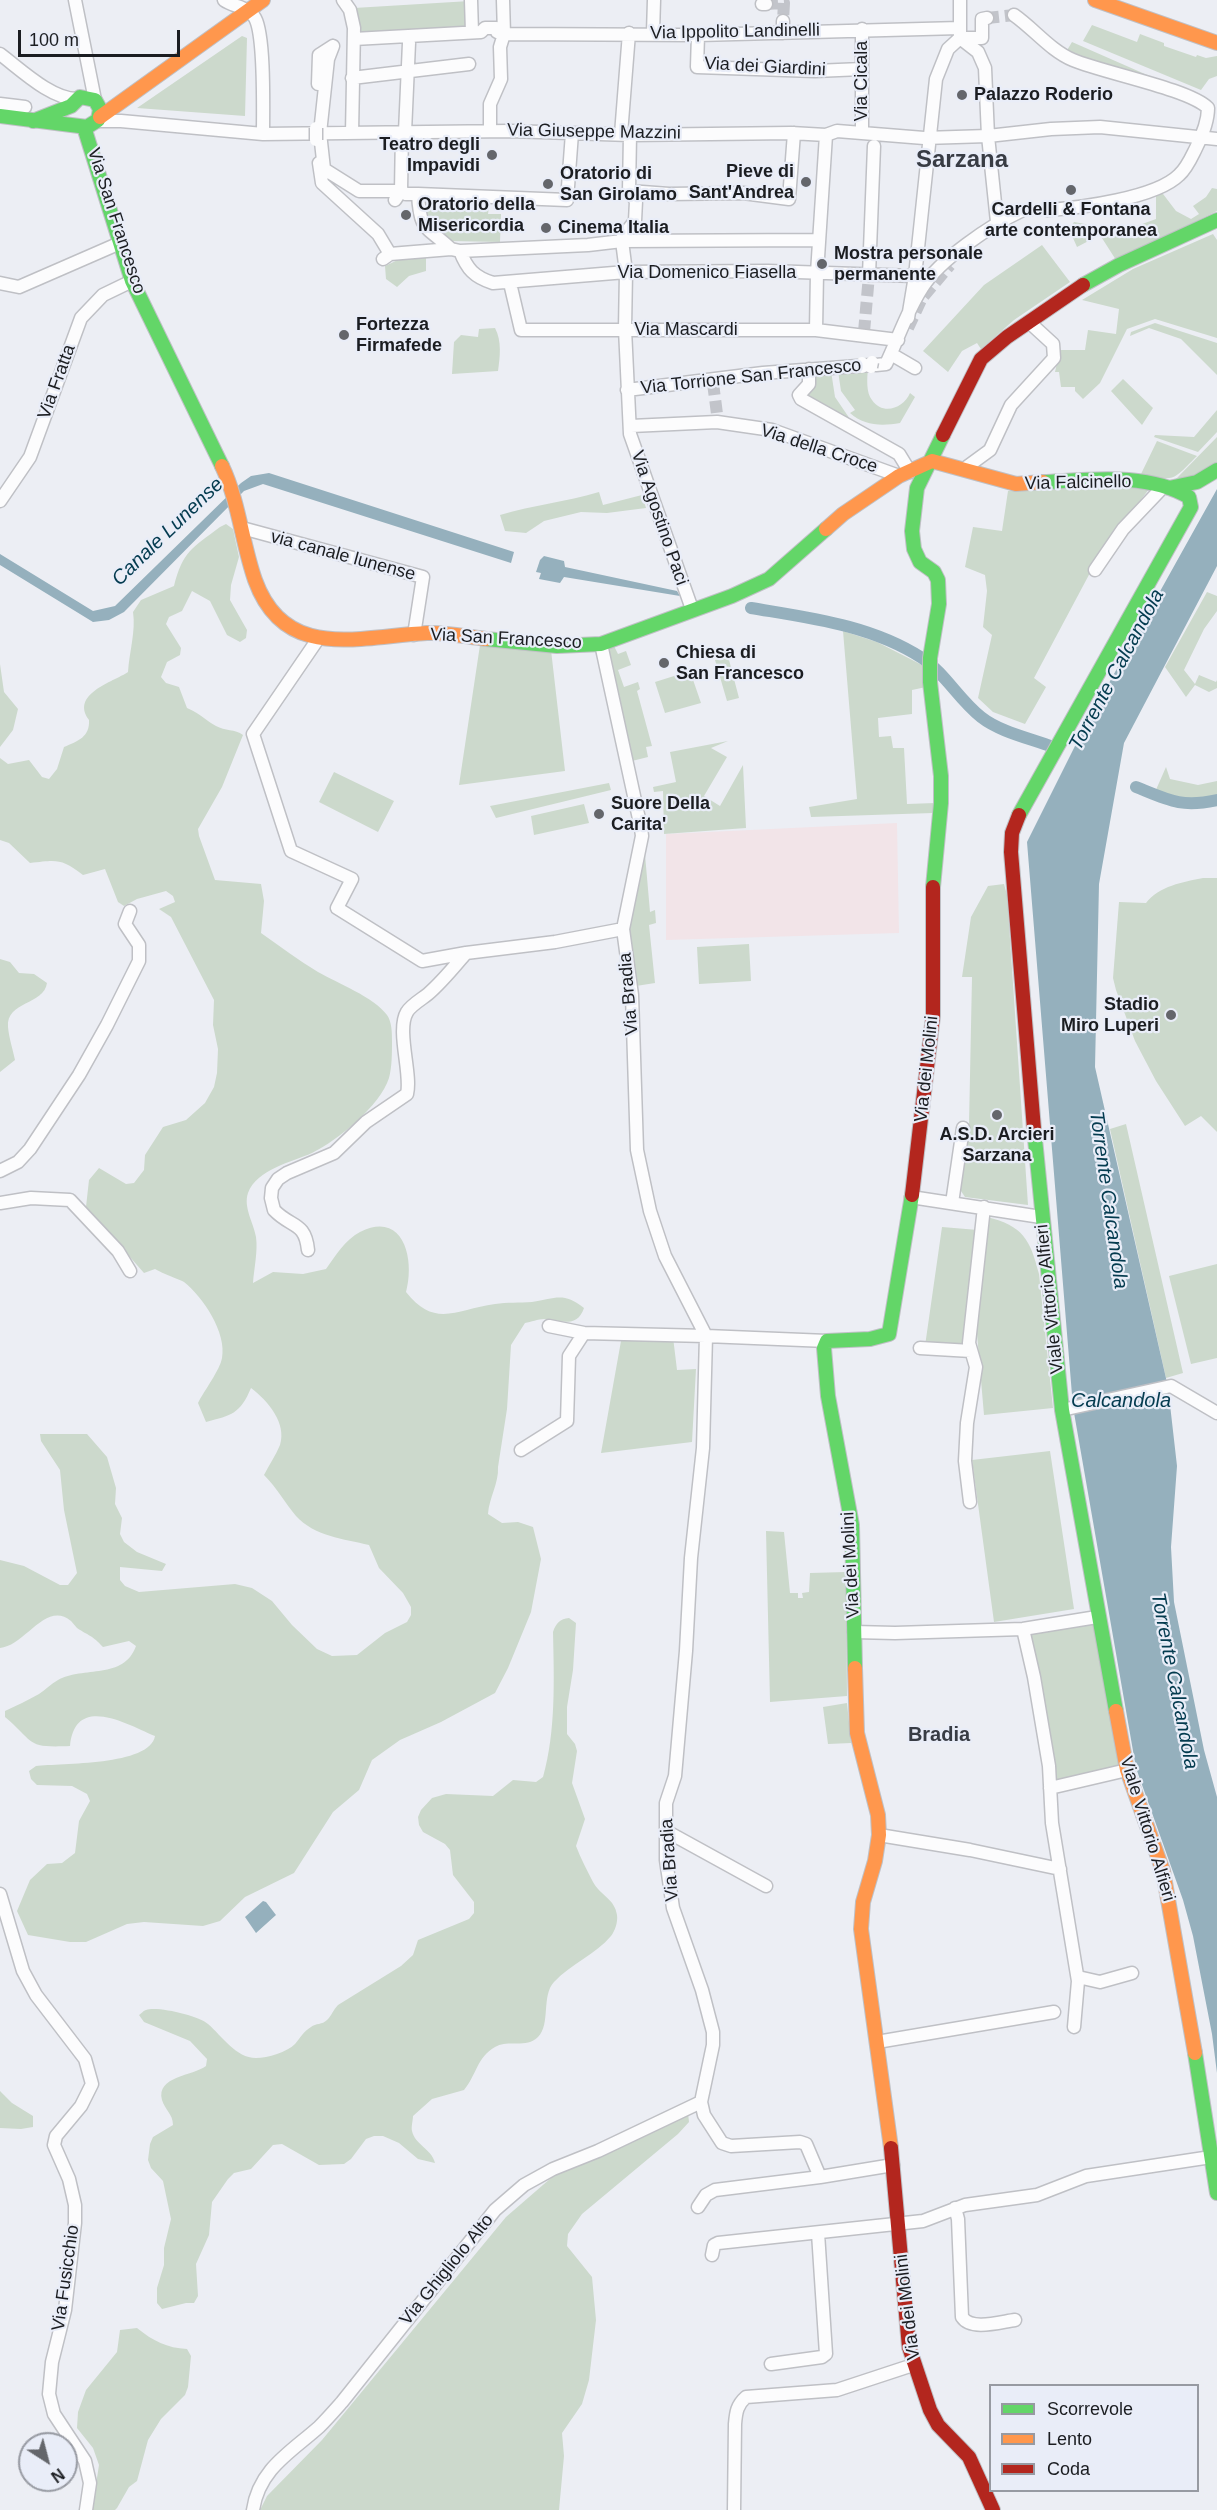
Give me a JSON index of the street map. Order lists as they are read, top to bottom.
{
  "streets": {
    "street": [
      "Via Ippolito Landinelli",
      "Via dei Giardini",
      "Via Cicala",
      "Via Giuseppe Mazzini",
      "Via San Francesco",
      "Via Domenico Fiasella",
      "Via Mascardi",
      "Via Torrione San Francesco",
      "Via Fratta",
      "Via della Croce",
      "Via Falcinello",
      "Via Agostino Paci",
      "via canale lunense",
      "Via Bradia",
      "Via dei Molini",
      "Viale Vittorio Alfieri",
      "Via Ghigliolo Alto",
      "Via Fusicchio"
    ]
  },
  "crossings": [
    ["Via Ippolito Landinelli", "Via dei Giardini"],
    ["Via Ippolito Landinelli", "Via Cicala"],
    ["Via dei Giardini", "Via Cicala"],
    ["Via Cicala", "Via Giuseppe Mazzini"],
    ["Via Cicala", "Via Domenico Fiasella"],
    ["Via Giuseppe Mazzini", "Via San Francesco"],
    ["Via San Francesco", "Via Fratta"],
    ["Via San Francesco", "Via della Croce"],
    ["Via San Francesco", "Via Agostino Paci"],
    ["Via San Francesco", "via canale lunense"],
    ["Via San Francesco", "Via Bradia"],
    ["Via Domenico Fiasella", "Via Mascardi"],
    ["Via Mascardi", "Via Torrione San Francesco"],
    ["Via Torrione San Francesco", "Via della Croce"],
    ["Via Torrione San Francesco", "Via Agostino Paci"],
    ["Via della Croce", "Via Agostino Paci"],
    ["Via Falcinello", "Via dei Molini"],
    ["Via Falcinello", "Viale Vittorio Alfieri"],
    ["Via Bradia", "Via Ghigliolo Alto"],
    ["Via dei Molini", "Viale Vittorio Alfieri"]
  ],
  "districts": ["Sarzana", "Bradia"],
  "water": ["Canale Lunense", "Torrente Calcandola", "Calcandola"],
  "places": [
    "Palazzo Roderio",
    "Teatro degli Impavidi",
    "Pieve di Sant'Andrea",
    "Oratorio di San Girolamo",
    "Cardelli & Fontana arte contemporanea",
    "Oratorio della Misericordia",
    "Cinema Italia",
    "Mostra personale permanente",
    "Fortezza Firmafede",
    "Chiesa di San Francesco",
    "Suore Della Carita'",
    "Stadio Miro Luperi",
    "A.S.D. Arcieri Sarzana"
  ],
  "legend": ["Scorrevole", "Lento", "Coda"],
  "scale_bar": "100 m",
  "north": "bottom right"
}
